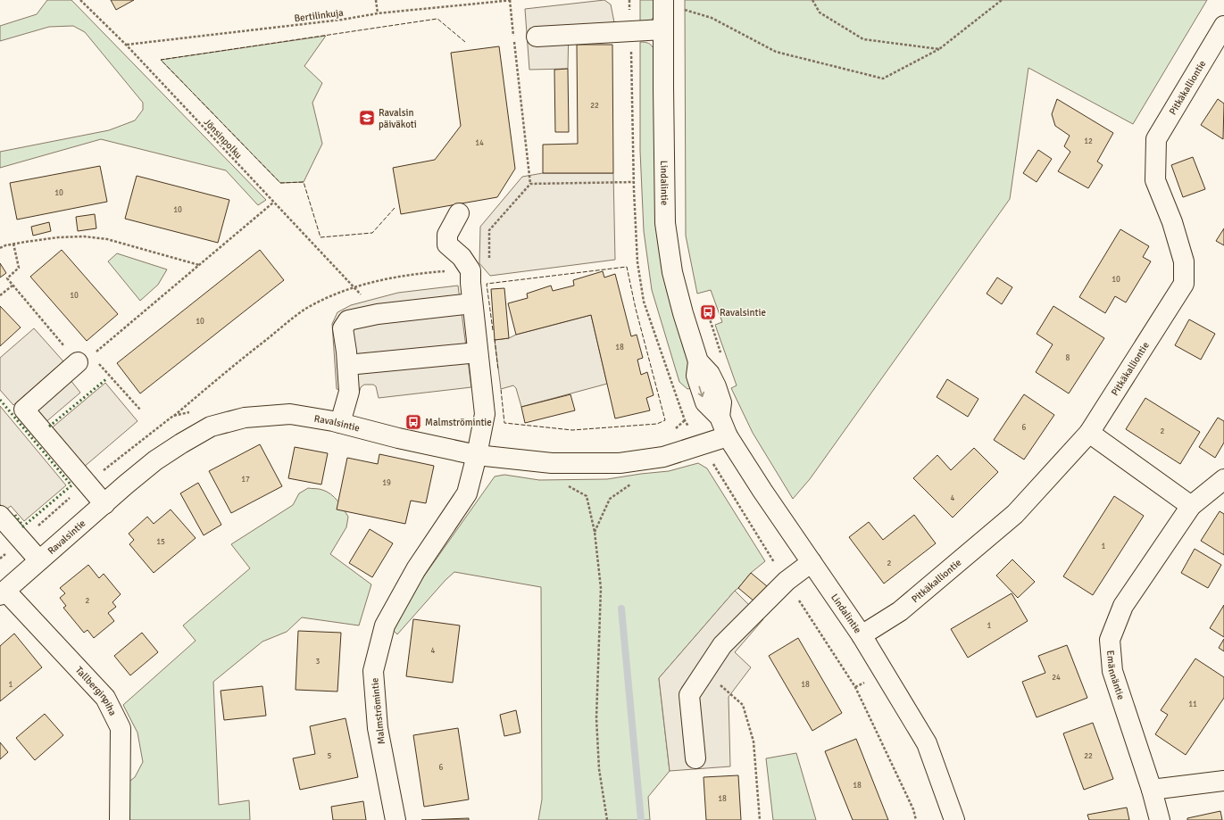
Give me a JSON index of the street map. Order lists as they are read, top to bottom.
{
  "streets": {
    "street": [
      "Pitkäkalliontie",
      "Lindalintie",
      "Ravalsintie",
      "Emännäntie",
      "Tallberginpiha",
      "Malmströmintie"
    ],
    "path": ["Bertilinkuja", "Jönsinpolku"]
  },
  "crossings": [
    ["Bertilinkuja", "Jönsinpolku"],
    ["Pitkäkalliontie", "Lindalintie"],
    ["Lindalintie", "Ravalsintie"],
    ["Ravalsintie", "Tallberginpiha"],
    ["Ravalsintie", "Malmströmintie"]
  ],
  "places": {
    "school or university": ["Ravalsin päiväkoti"],
    "bus stop": ["Ravalsintie", "Malmströmintie"]
  },
  "house_numbers": [
    "22",
    "12",
    "14",
    "10",
    "10",
    "10",
    "10",
    "10",
    "18",
    "8",
    "6",
    "2",
    "17",
    "19",
    "4",
    "15",
    "1",
    "2",
    "2",
    "1",
    "4",
    "3",
    "24",
    "1",
    "18",
    "11",
    "5",
    "22",
    "6",
    "18",
    "18"
  ]
}
